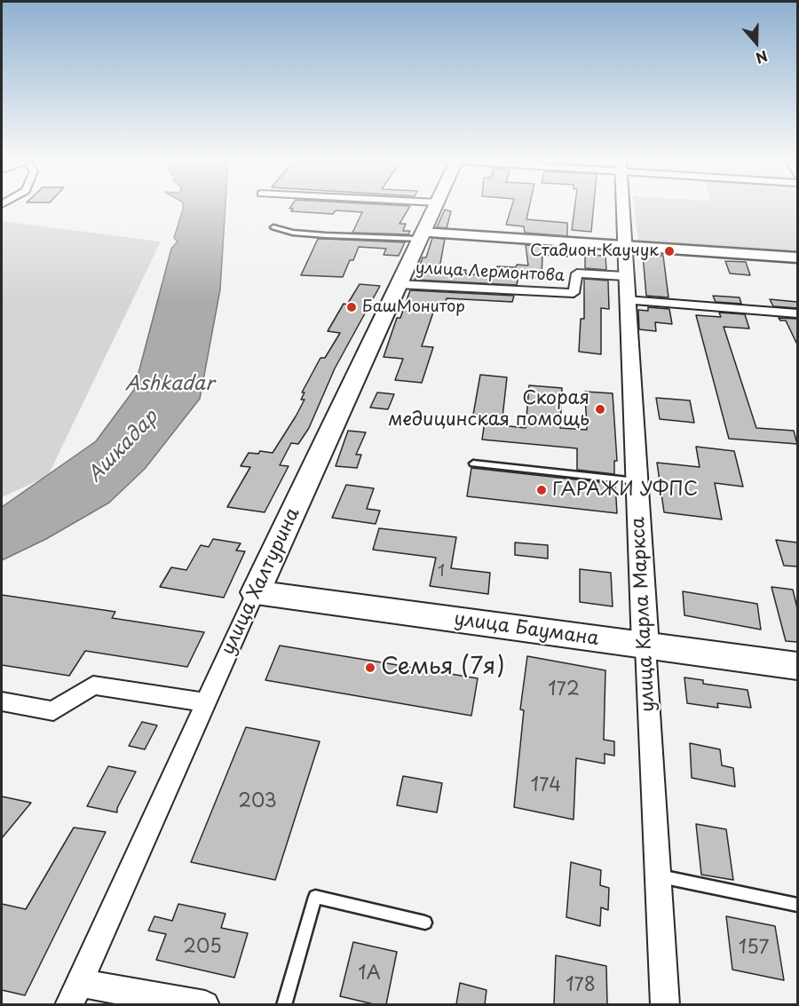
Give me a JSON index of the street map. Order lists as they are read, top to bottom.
{
  "streets": {
    "main road": ["улица Халтурина", "улица Баумана"],
    "street": ["улица Лермонтова", "улица Карла Маркса"]
  },
  "crossings": [
    ["улица Лермонтова", "улица Халтурина"],
    ["улица Лермонтова", "улица Карла Маркса"],
    ["улица Халтурина", "улица Баумана"],
    ["улица Карла Маркса", "улица Баумана"]
  ],
  "water": ["Ashkadar", "Ашкадар"],
  "places": [
    "Стадион Каучук",
    "БашМонитор",
    "Скорая медицинская помощь",
    "ГАРАЖИ УФПС",
    "Семья (7я)"
  ],
  "house_numbers": [
    "1",
    "172",
    "174",
    "203",
    "205",
    "157",
    "1А",
    "178"
  ],
  "north": "bottom"
}
